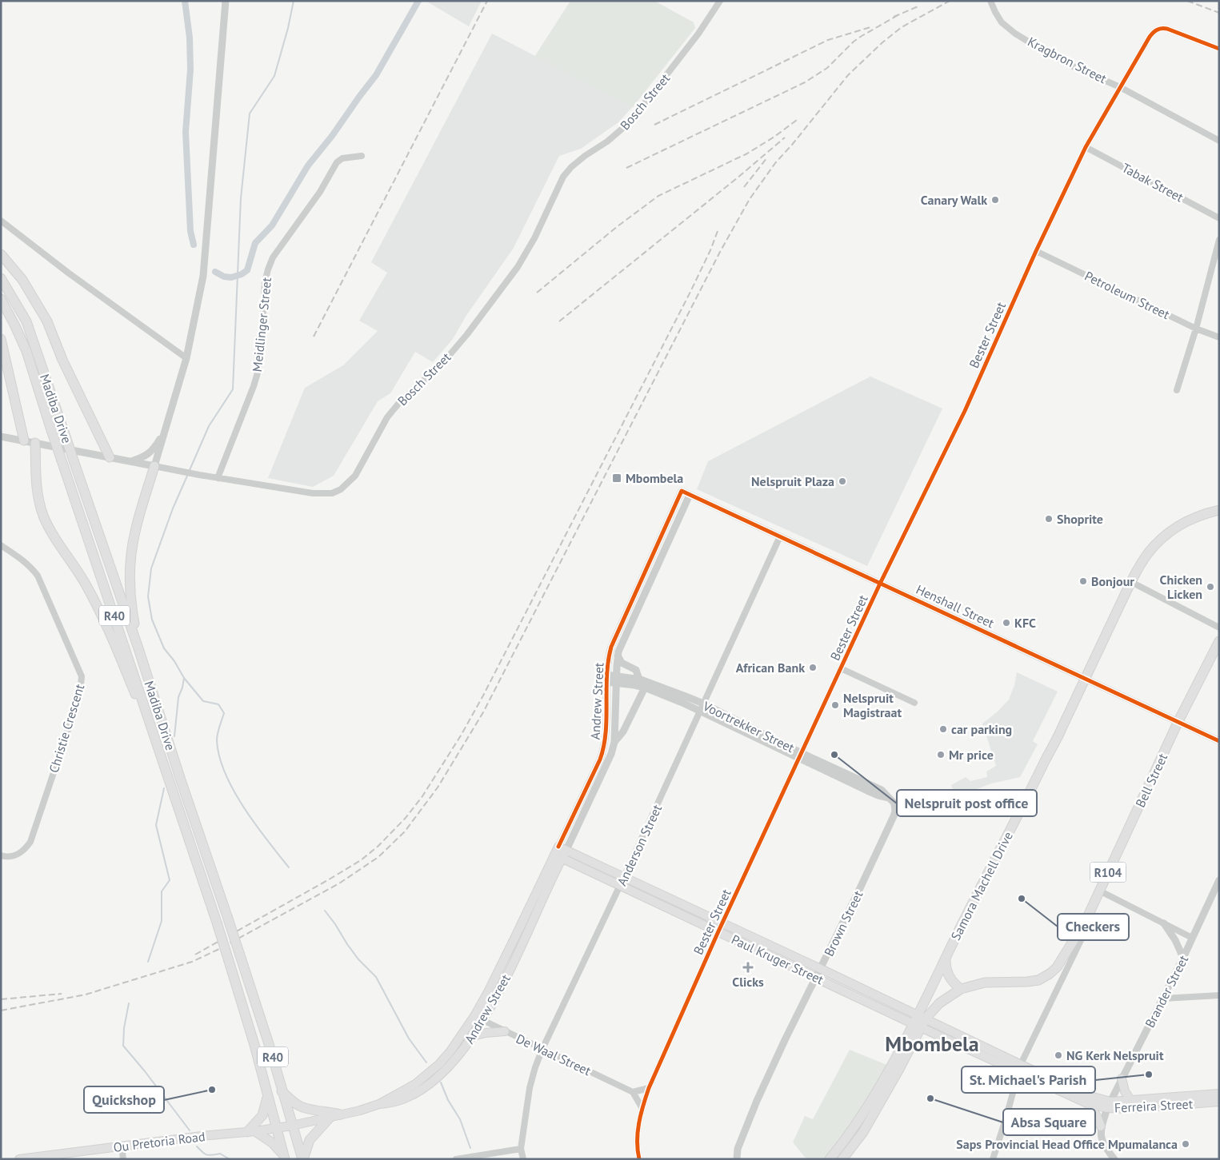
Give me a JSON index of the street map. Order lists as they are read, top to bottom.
{
  "streets": {
    "main road": [
      "Madiba Drive",
      "R40",
      "Andrew Street",
      "Bell Street",
      "R104",
      "Samora Machell Drive",
      "Paul Kruger Street",
      "Ferreira Street",
      "Ou Pretoria Road"
    ],
    "street": [
      "Kragbron Street",
      "Bosch Street",
      "Tabak Street",
      "Petroleum Street",
      "Meidlinger Street",
      "Bester Street",
      "Henshall Street",
      "Voortrekker Street",
      "Christie Crescent",
      "Anderson Street",
      "Brown Street",
      "Brander Street",
      "De Waal Street"
    ]
  },
  "crossings": [
    ["Kragbron Street", "Bester Street"],
    ["Bosch Street", "Meidlinger Street"],
    ["Tabak Street", "Bester Street"],
    ["Petroleum Street", "Bester Street"],
    ["Bester Street", "Henshall Street"],
    ["Bester Street", "Voortrekker Street"],
    ["Bester Street", "Paul Kruger Street"],
    ["Madiba Drive", "Andrew Street"],
    ["Madiba Drive", "Ou Pretoria Road"],
    ["Henshall Street", "Andrew Street"],
    ["Henshall Street", "Bell Street"],
    ["Henshall Street", "Anderson Street"],
    ["Henshall Street", "Samora Machell Drive"],
    ["Andrew Street", "Voortrekker Street"],
    ["Andrew Street", "Paul Kruger Street"],
    ["Andrew Street", "De Waal Street"],
    ["Andrew Street", "Ou Pretoria Road"],
    ["Voortrekker Street", "Anderson Street"],
    ["Voortrekker Street", "Brown Street"],
    ["Bell Street", "Samora Machell Drive"],
    ["Bell Street", "Paul Kruger Street"],
    ["Bell Street", "Ferreira Street"],
    ["Anderson Street", "Paul Kruger Street"],
    ["Anderson Street", "De Waal Street"],
    ["Samora Machell Drive", "Paul Kruger Street"],
    ["Samora Machell Drive", "Ferreira Street"],
    ["Brown Street", "Paul Kruger Street"],
    ["Paul Kruger Street", "Ferreira Street"],
    ["Brander Street", "Ferreira Street"]
  ],
  "districts": ["Mbombela"],
  "places": {
    "other": [
      "Canary Walk",
      "Nelspruit Plaza",
      "Shoprite",
      "Bonjour",
      "Chicken Licken",
      "KFC",
      "African Bank",
      "Nelspruit Magistraat",
      "car parking",
      "Nelspruit post office",
      "Mr price",
      "Checkers",
      "NG Kerk Nelspruit",
      "St. Michael's Parish",
      "Quickshop",
      "Absa Square",
      "Saps Provincial Head Office Mpumalanca"
    ],
    "transit": ["Mbombela"],
    "health": ["Clicks"]
  }
}
